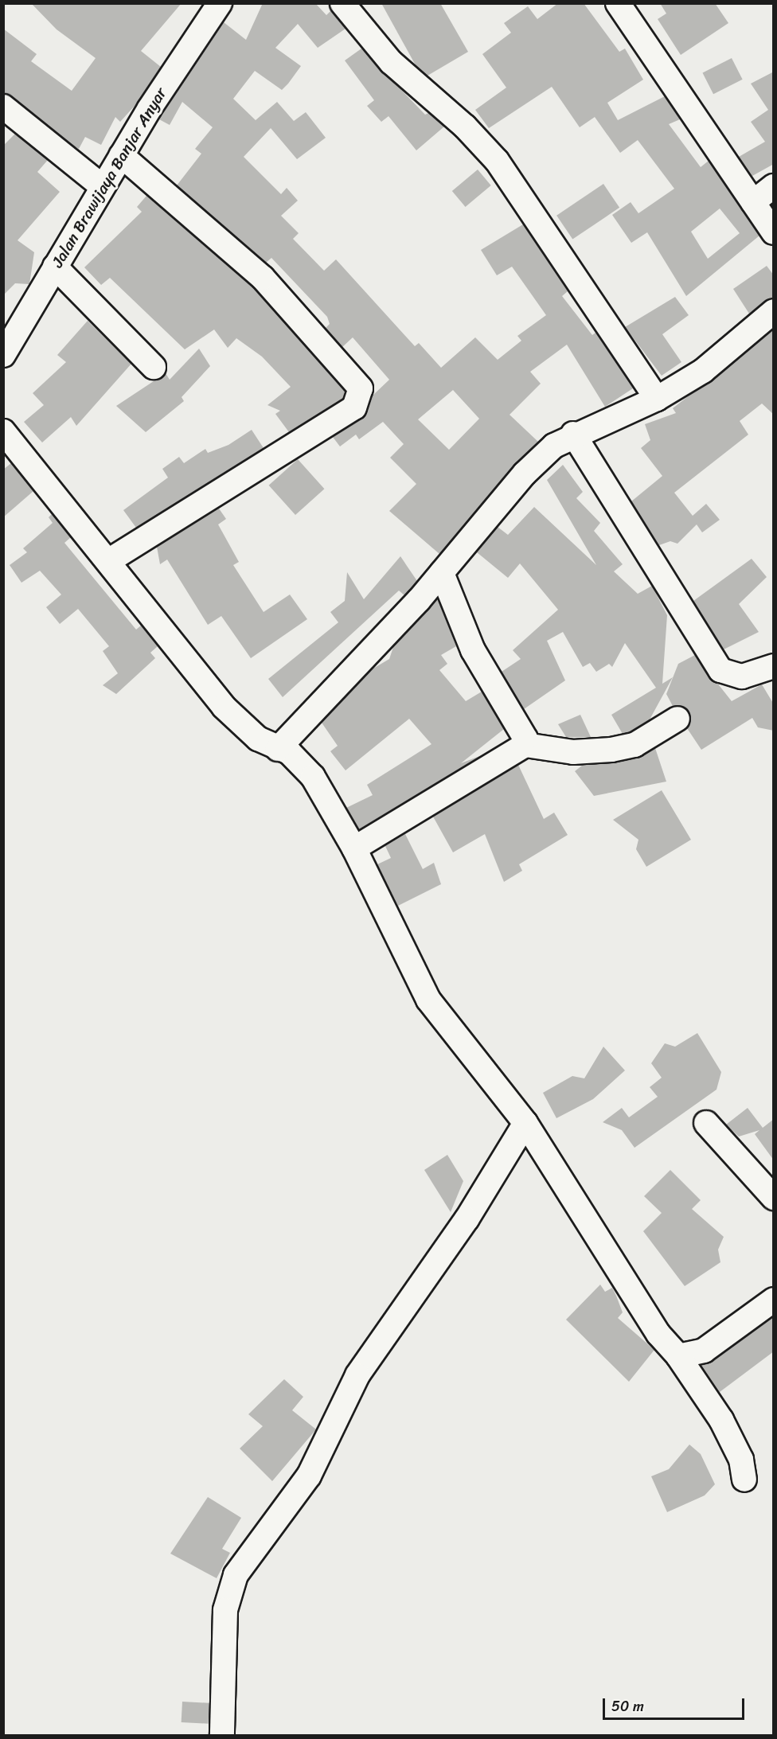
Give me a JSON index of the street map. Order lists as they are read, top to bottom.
{
  "streets": {
    "street": ["Jalan Brawijaya Banjar Anyar"]
  },
  "scale_bar": "50 m"
}
